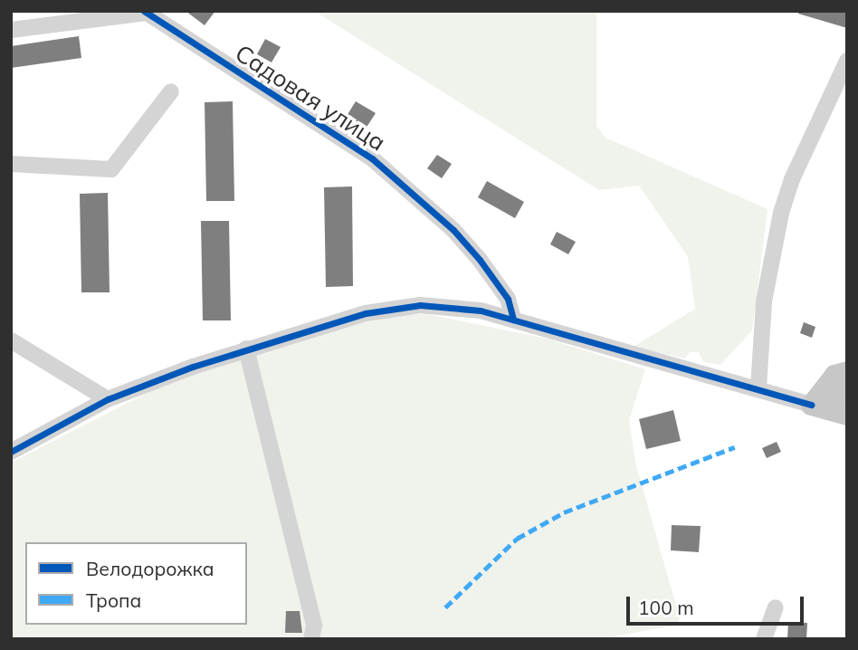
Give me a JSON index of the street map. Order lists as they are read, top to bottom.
{
  "streets": {
    "street": ["Садовая улица"]
  },
  "legend": ["Велодорожка", "Тропа"],
  "scale_bar": "100 m"
}
